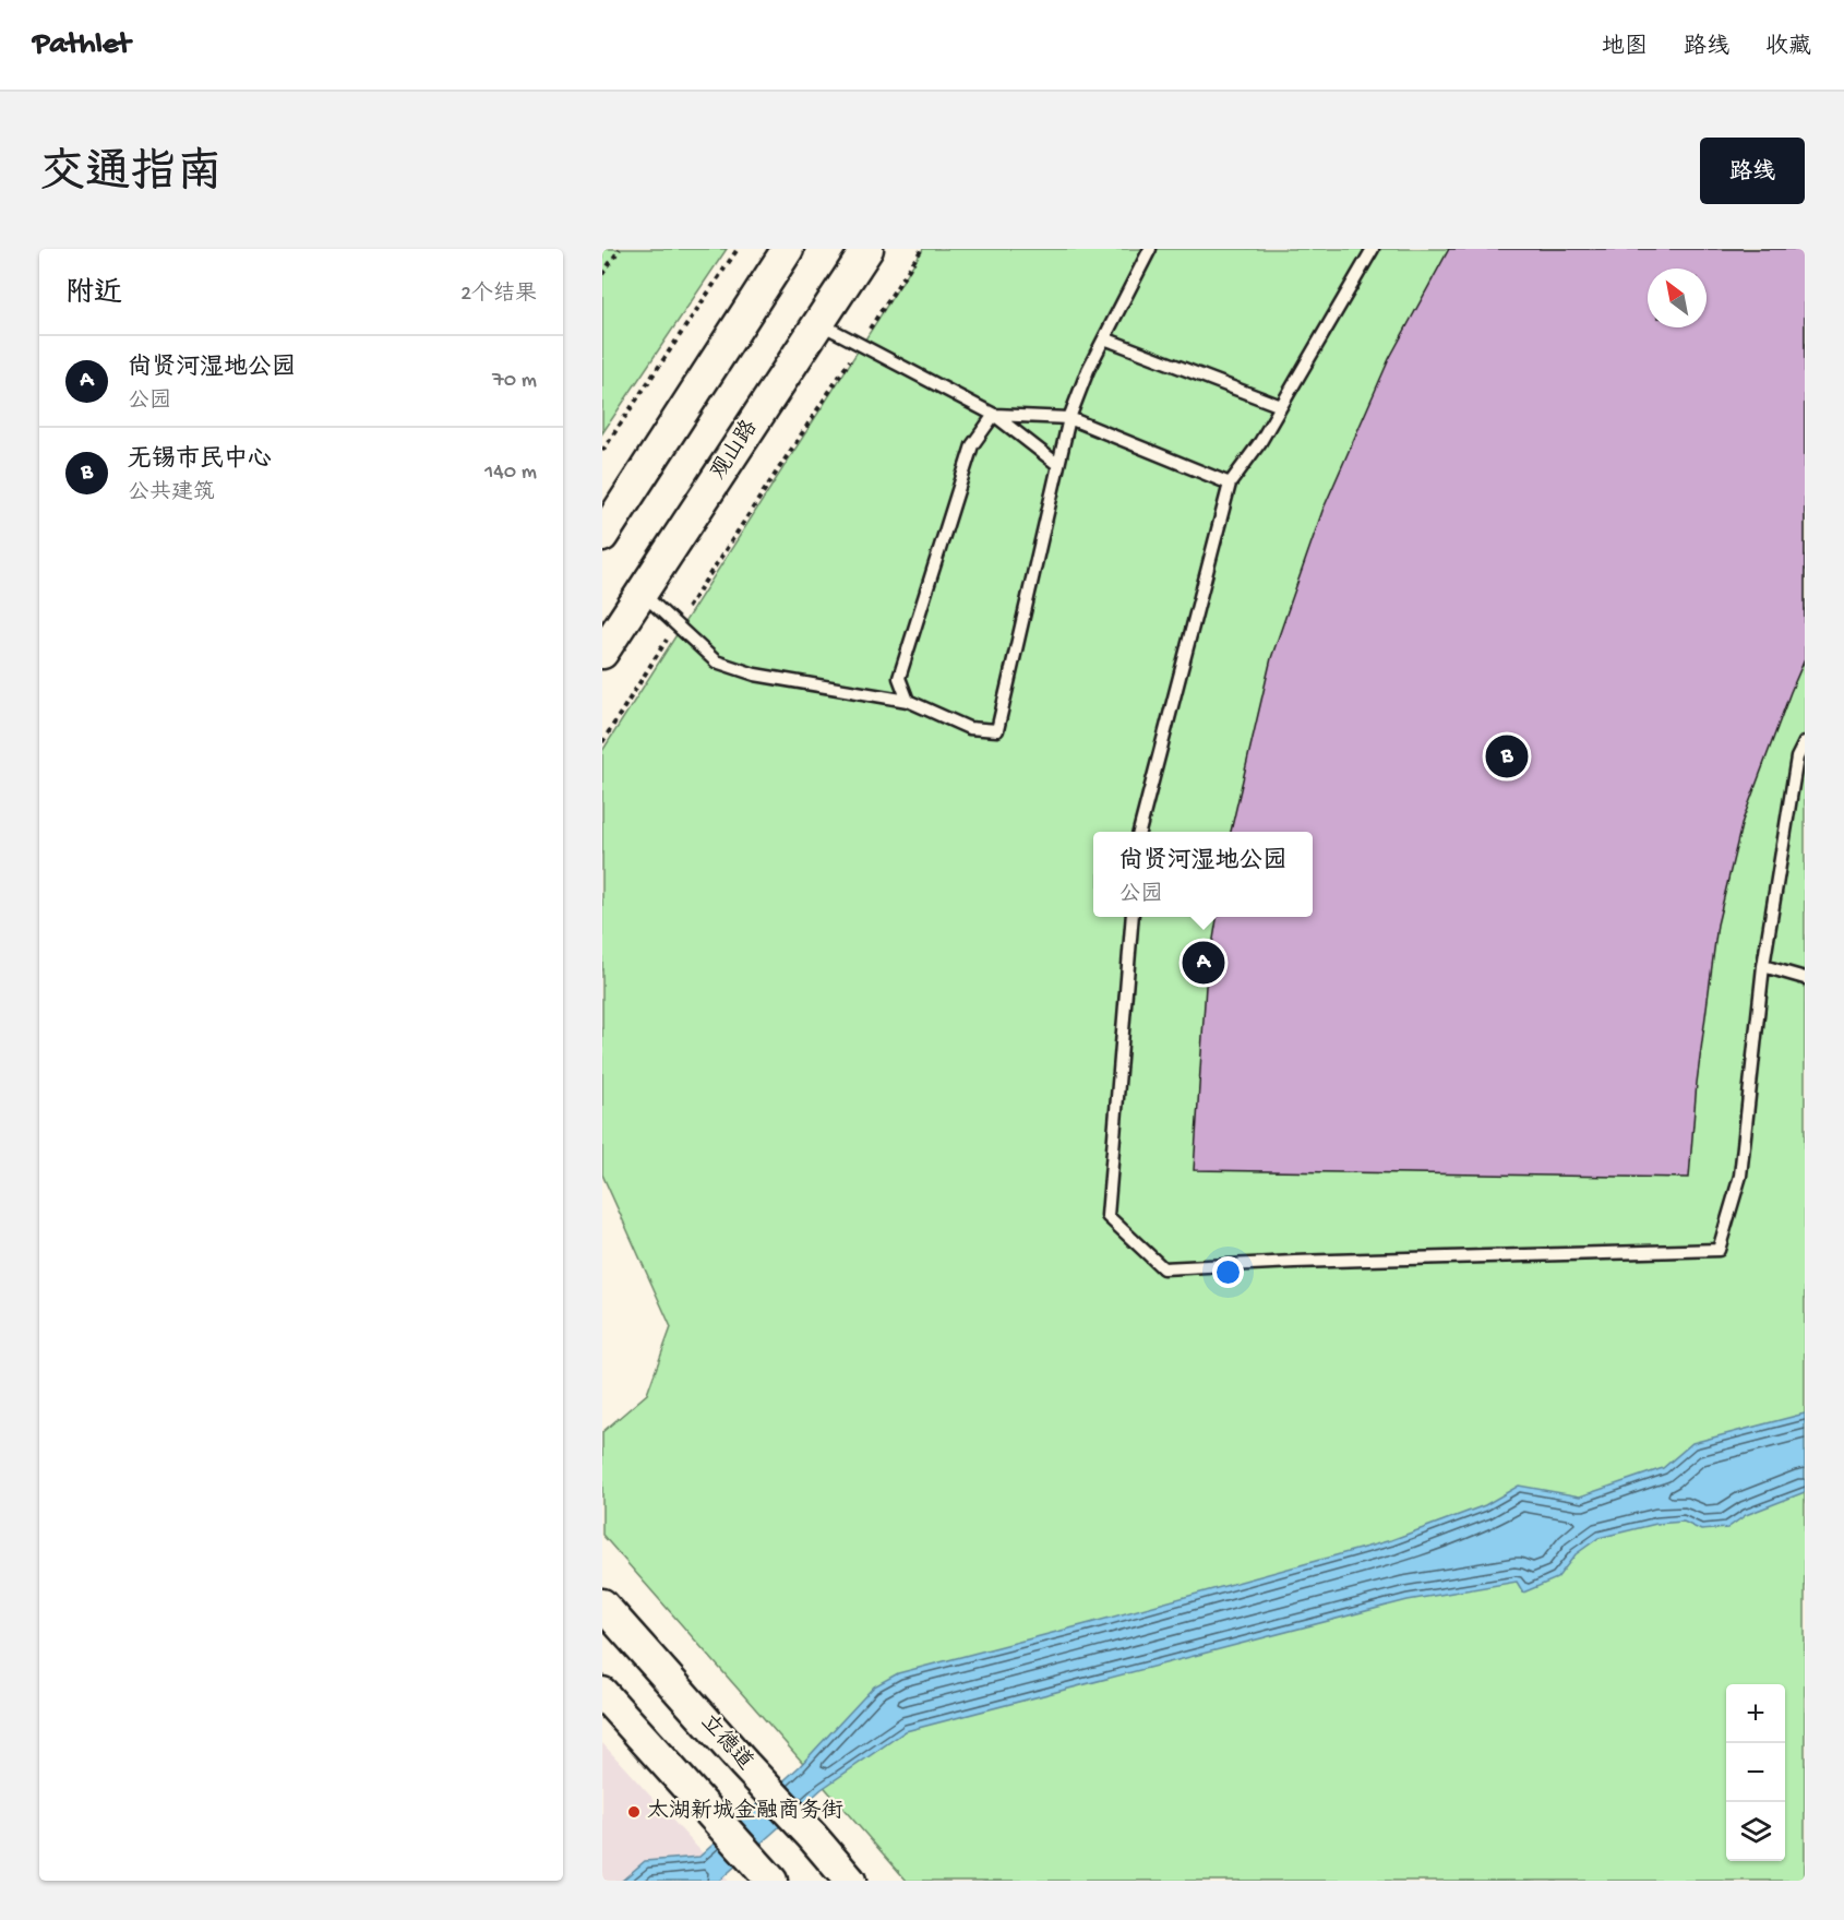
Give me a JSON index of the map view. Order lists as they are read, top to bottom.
{
  "streets": {
    "main road": ["观山路", "立德道"]
  },
  "places": ["太湖新城金融商务街"],
  "north": "top left",
  "page": {
    "header": "Pathlet",
    "nav": ["地图", "路线", "收藏"],
    "title": "交通指南",
    "buttons": "路线",
    "heading": ["附近", "2个结果"],
    "list": [
      {
        "mark": "A",
        "name": "尚贤河湿地公园",
        "note": "公园",
        "value": "70 m"
      },
      {
        "mark": "B",
        "name": "无锡市民中心",
        "note": "公共建筑",
        "value": "140 m"
      }
    ],
    "pins": ["B", "A"],
    "popup": ["尚贤河湿地公园", "公园"],
    "map_buttons": ["+", "−"]
  }
}
